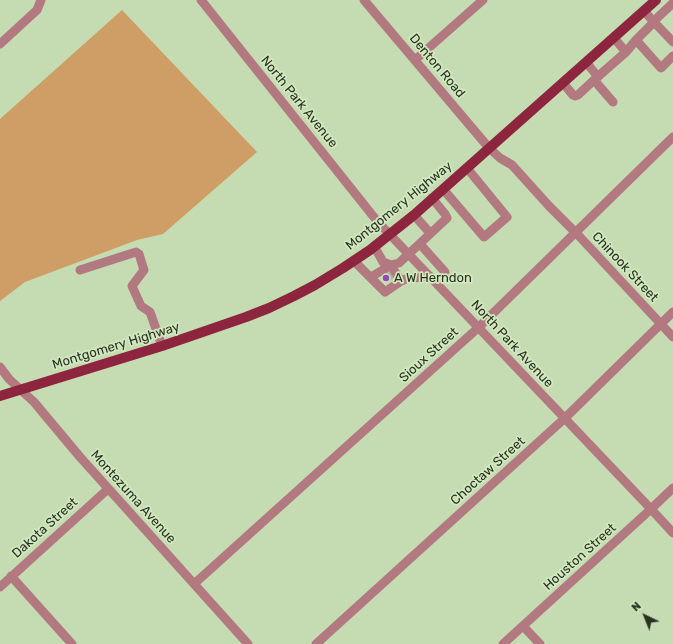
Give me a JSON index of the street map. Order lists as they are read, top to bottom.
{
  "streets": {
    "main road": ["Montgomery Highway"],
    "street": [
      "Denton Road",
      "North Park Avenue",
      "Chinook Street",
      "Sioux Street",
      "Choctaw Street",
      "Montezuma Avenue",
      "Dakota Street",
      "Houston Street"
    ]
  },
  "crossings": [
    ["Denton Road", "Montgomery Highway"],
    ["Denton Road", "Chinook Street"],
    ["Denton Road", "Sioux Street"],
    ["North Park Avenue", "Montgomery Highway"],
    ["North Park Avenue", "Sioux Street"],
    ["North Park Avenue", "Choctaw Street"],
    ["North Park Avenue", "Houston Street"],
    ["Montgomery Highway", "Montezuma Avenue"],
    ["Chinook Street", "Sioux Street"],
    ["Chinook Street", "Choctaw Street"],
    ["Sioux Street", "Montezuma Avenue"],
    ["Montezuma Avenue", "Dakota Street"]
  ],
  "places": ["A W Herndon"],
  "north": "top left"
}
